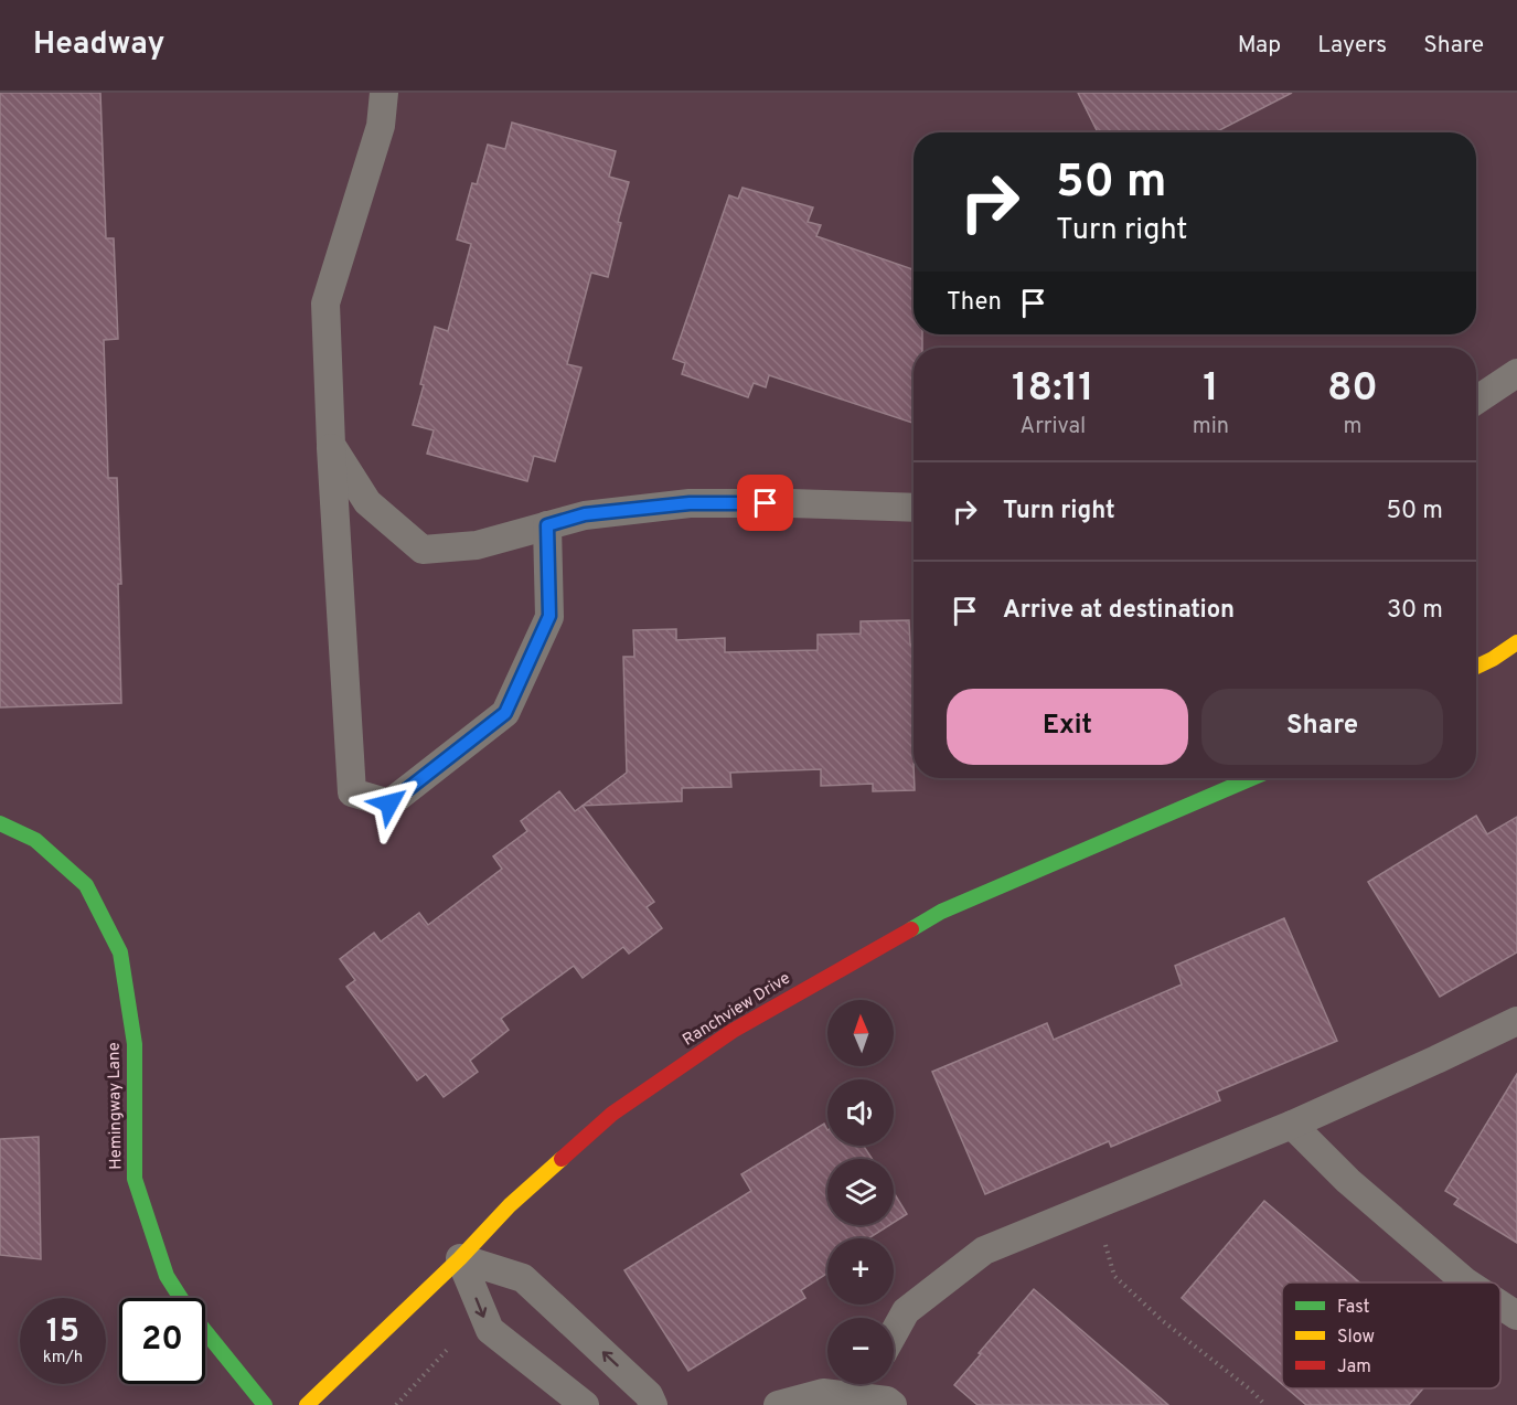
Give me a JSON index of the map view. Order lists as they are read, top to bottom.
{
  "streets": {
    "street": ["Ranchview Drive", "Hemingway Lane"]
  },
  "legend": ["Fast", "Slow", "Jam"],
  "north": "top",
  "page": {
    "header": "Headway",
    "nav": ["Map", "Layers", "Share"],
    "turn": ["50 m", "Turn right"],
    "then": "Then",
    "eta": [
      "18:11",
      "Arrival",
      "1",
      "min",
      "80",
      "m"
    ],
    "list": [
      {
        "name": "Turn right",
        "value": "50 m"
      },
      {
        "name": "Arrive at destination",
        "value": "30 m"
      }
    ],
    "buttons": ["Exit", "Share"],
    "map_buttons": ["+", "−"],
    "speed": "15 km/h",
    "limit": "20"
  }
}
